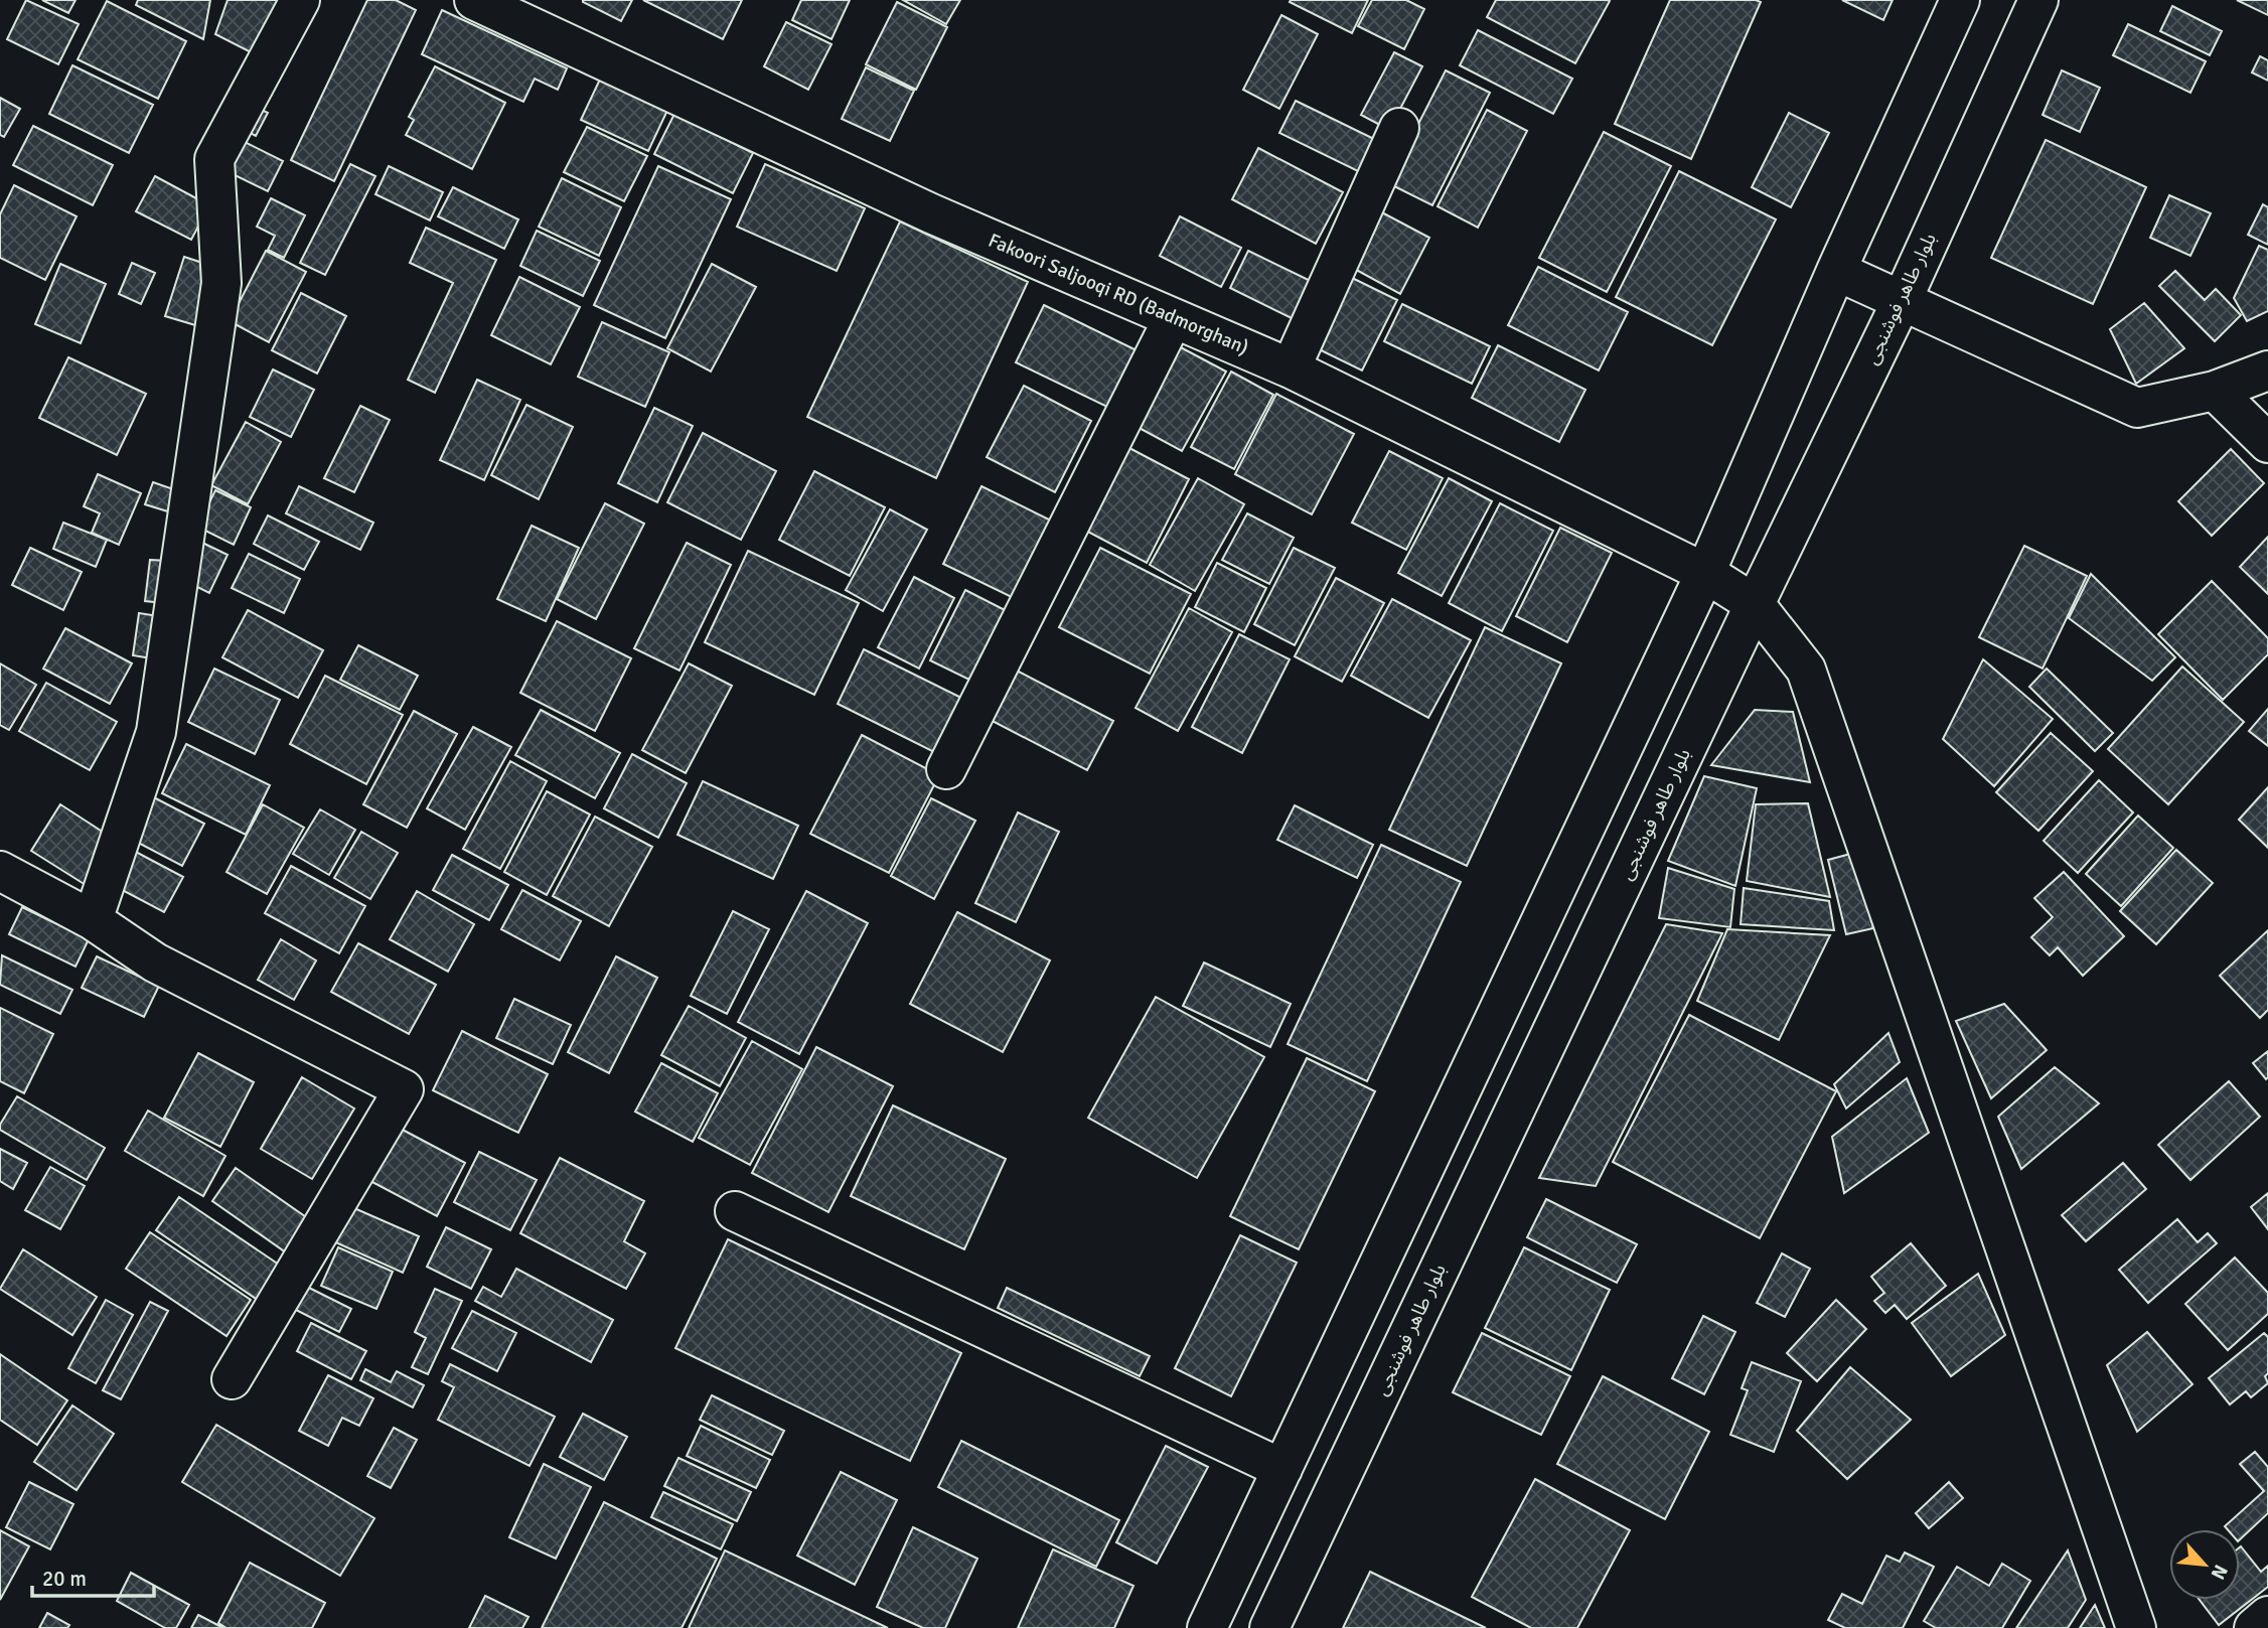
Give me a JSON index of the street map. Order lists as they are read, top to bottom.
{
  "streets": {
    "street": ["Fakoori Saljooqi RD (Badmorghan)", "بلوار طاهر فوشنجی"]
  },
  "crossings": [
    ["Fakoori Saljooqi RD (Badmorghan)", "بلوار طاهر فوشنجی"]
  ],
  "scale_bar": "20 m",
  "north": "bottom right"
}
